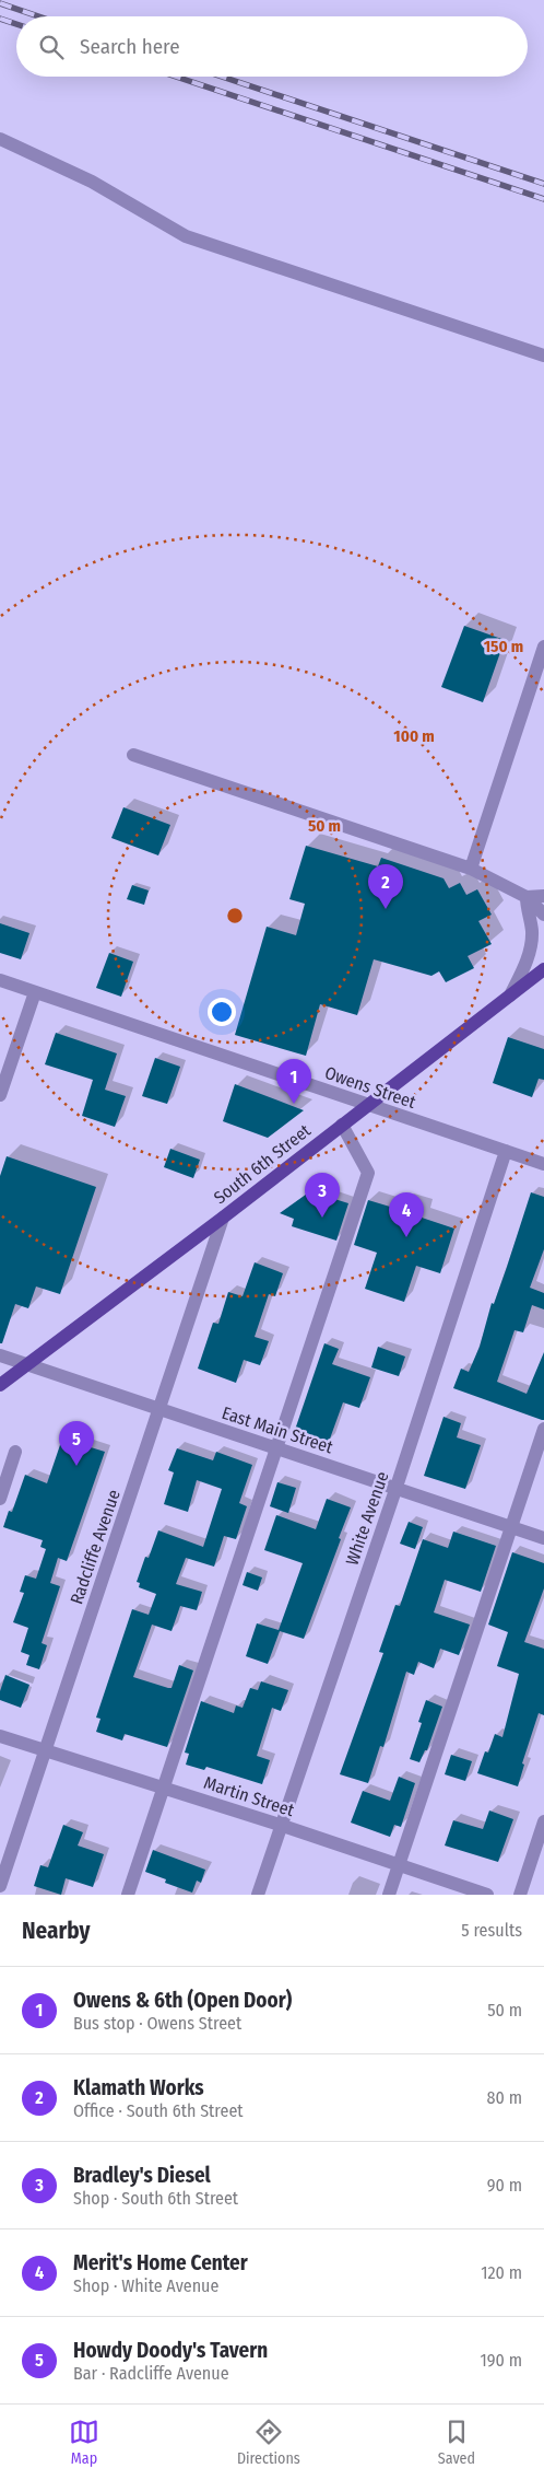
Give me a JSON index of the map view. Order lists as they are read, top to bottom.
{
  "streets": {
    "main road": ["South 6th Street"],
    "street": [
      "Owens Street",
      "East Main Street",
      "White Avenue",
      "Radcliffe Avenue",
      "Martin Street"
    ]
  },
  "crossings": [
    ["Owens Street", "South 6th Street"],
    ["Owens Street", "White Avenue"],
    ["South 6th Street", "East Main Street"],
    ["South 6th Street", "Radcliffe Avenue"],
    ["East Main Street", "White Avenue"],
    ["East Main Street", "Radcliffe Avenue"],
    ["White Avenue", "Martin Street"],
    ["Radcliffe Avenue", "Martin Street"]
  ],
  "page": {
    "search": "Search here",
    "pins": [
      "2",
      "1",
      "3",
      "4",
      "5"
    ],
    "heading": ["Nearby", "5 results"],
    "list": [
      {
        "mark": "1",
        "name": "Owens & 6th (Open Door)",
        "note": "Bus stop · Owens Street",
        "value": "50 m"
      },
      {
        "mark": "2",
        "name": "Klamath Works",
        "note": "Office · South 6th Street",
        "value": "80 m"
      },
      {
        "mark": "3",
        "name": "Bradley's Diesel",
        "note": "Shop · South 6th Street",
        "value": "90 m"
      },
      {
        "mark": "4",
        "name": "Merit's Home Center",
        "note": "Shop · White Avenue",
        "value": "120 m"
      },
      {
        "mark": "5",
        "name": "Howdy Doody's Tavern",
        "note": "Bar · Radcliffe Avenue",
        "value": "190 m"
      }
    ],
    "nav": ["Map", "Directions", "Saved"]
  },
  "rings": ["150 m", "100 m", "50 m"]
}
